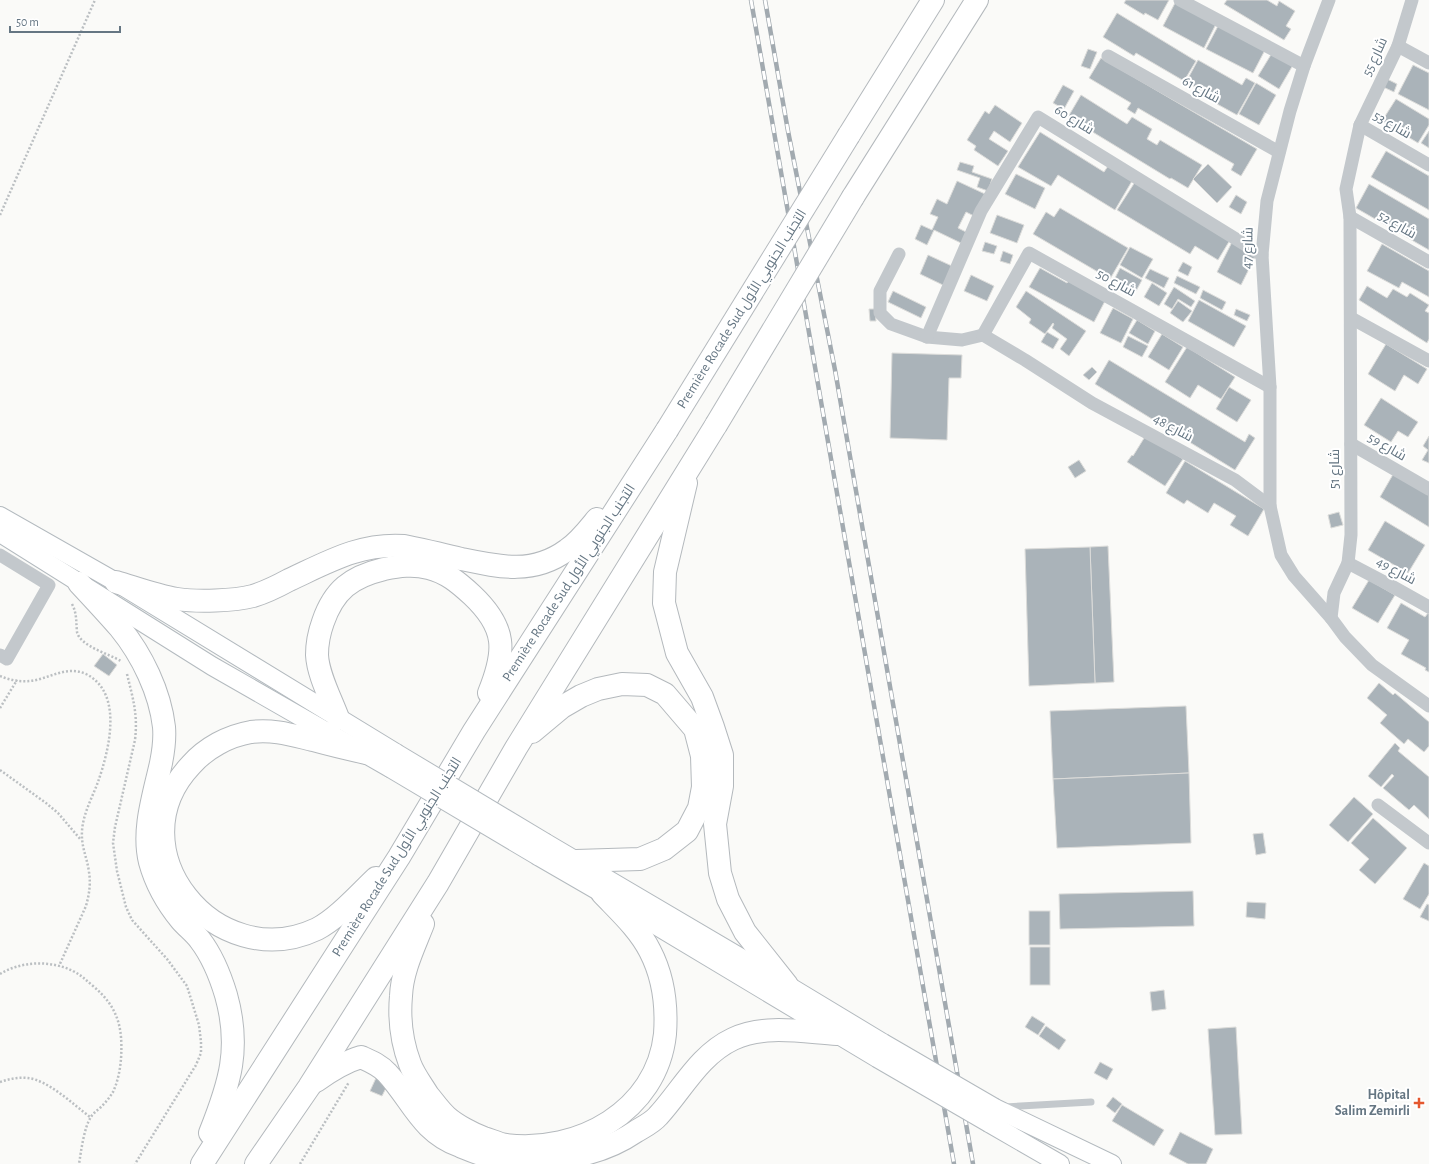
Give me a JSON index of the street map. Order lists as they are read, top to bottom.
{
  "streets": {
    "highway": ["Première Rocade Sud التجنب الجنوبي الأول"],
    "street": [
      "شارع 55",
      "شارع 61",
      "شارع 60",
      "شارع 53",
      "شارع 52",
      "شارع 47",
      "شارع 50",
      "شارع 48",
      "شارع 59",
      "شارع 51",
      "شارع 49"
    ]
  },
  "crossings": [
    ["شارع 55", "شارع 53"],
    ["شارع 55", "شارع 51"],
    ["شارع 61", "شارع 47"],
    ["شارع 60", "شارع 47"],
    ["شارع 53", "شارع 51"],
    ["شارع 52", "شارع 51"],
    ["شارع 47", "شارع 50"],
    ["شارع 47", "شارع 48"],
    ["شارع 50", "شارع 48"],
    ["شارع 59", "شارع 51"],
    ["شارع 51", "شارع 49"]
  ],
  "places": {
    "health": ["Hôpital Salim Zemirli"]
  },
  "scale_bar": "50 m"
}
